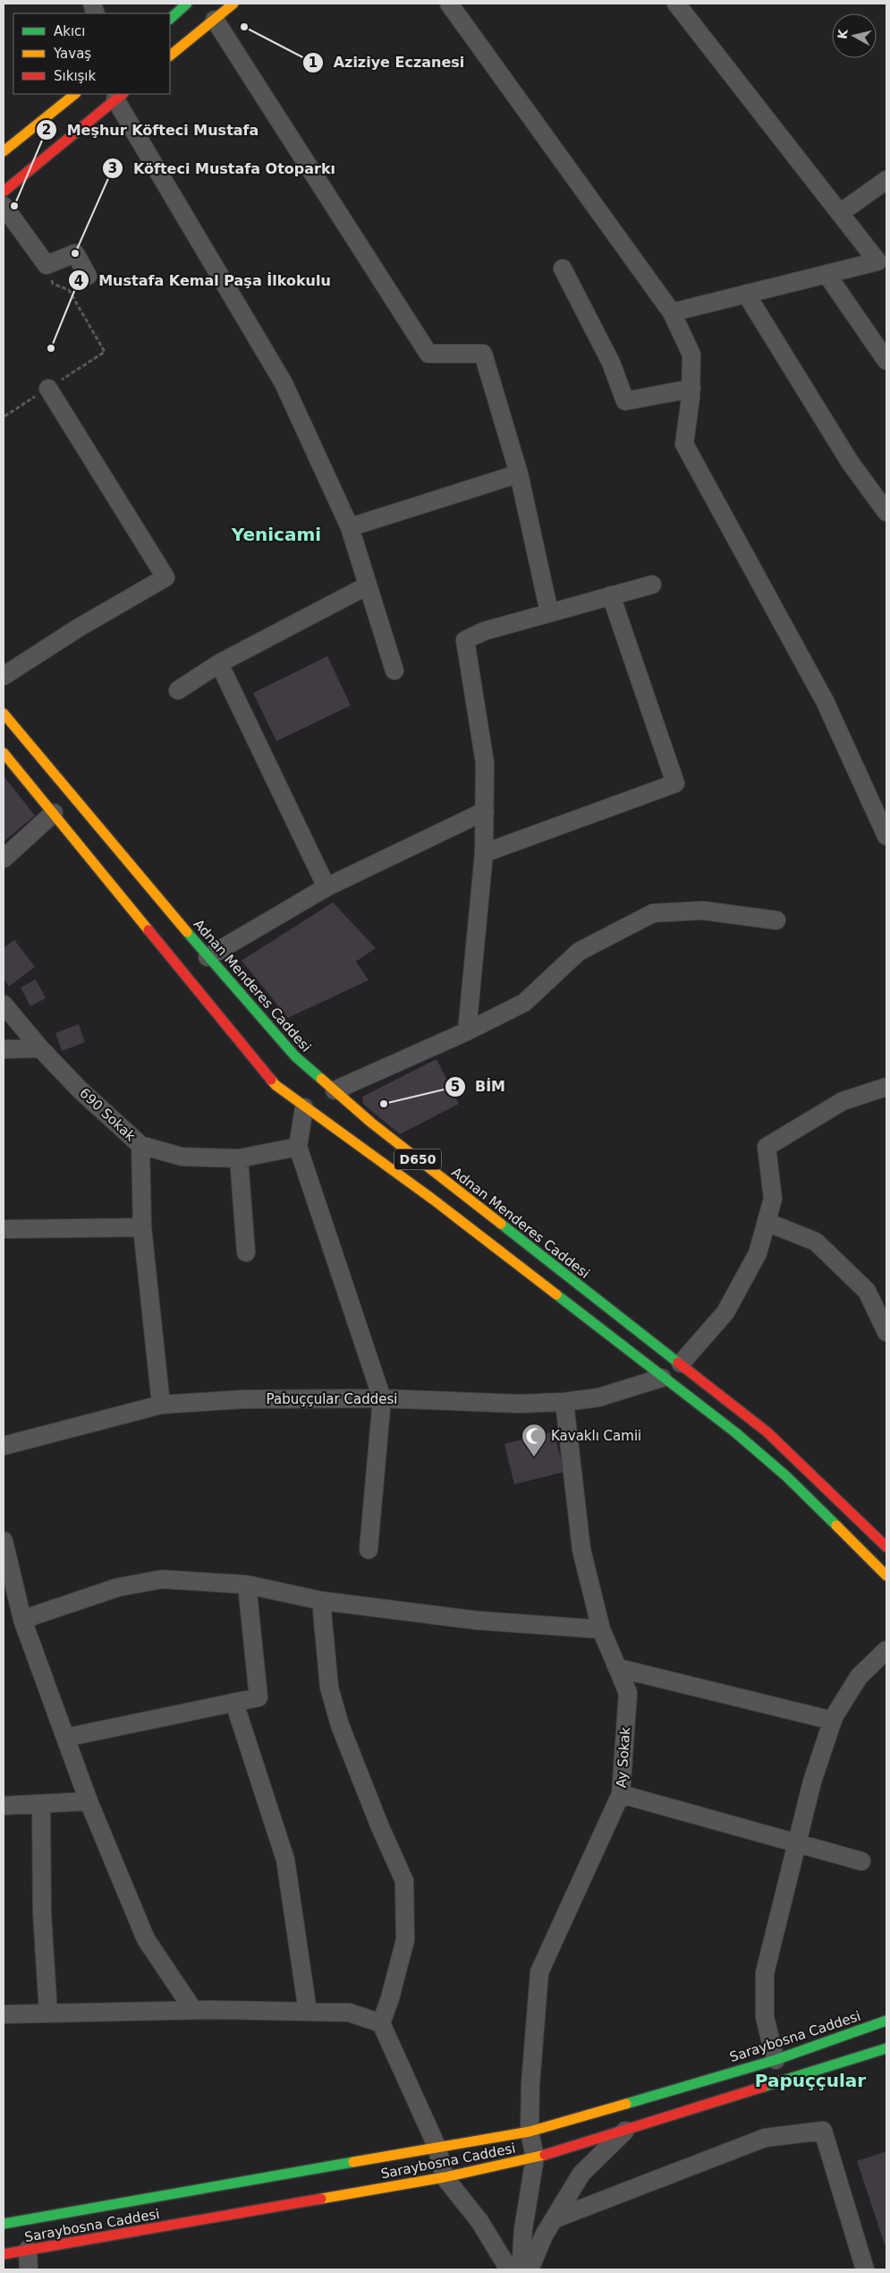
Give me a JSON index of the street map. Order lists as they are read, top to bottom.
{
  "streets": {
    "main road": ["Adnan Menderes Caddesi", "D650", "Saraybosna Caddesi"],
    "street": ["690 Sokak", "Pabuççular Caddesi", "Ay Sokak"]
  },
  "crossings": [
    ["Pabuççular Caddesi", "Ay Sokak"],
    ["Ay Sokak", "Saraybosna Caddesi"]
  ],
  "districts": ["Yenicami", "Papuççular"],
  "places": {
    "other": [
      "Aziziye Eczanesi",
      "Meşhur Köfteci Mustafa",
      "Köfteci Mustafa Otoparkı",
      "Mustafa Kemal Paşa İlkokulu",
      "BİM"
    ],
    "mosque": ["Kavaklı Camii"]
  },
  "legend": ["Akıcı", "Yavaş", "Sıkışık"],
  "north": "left"
}
